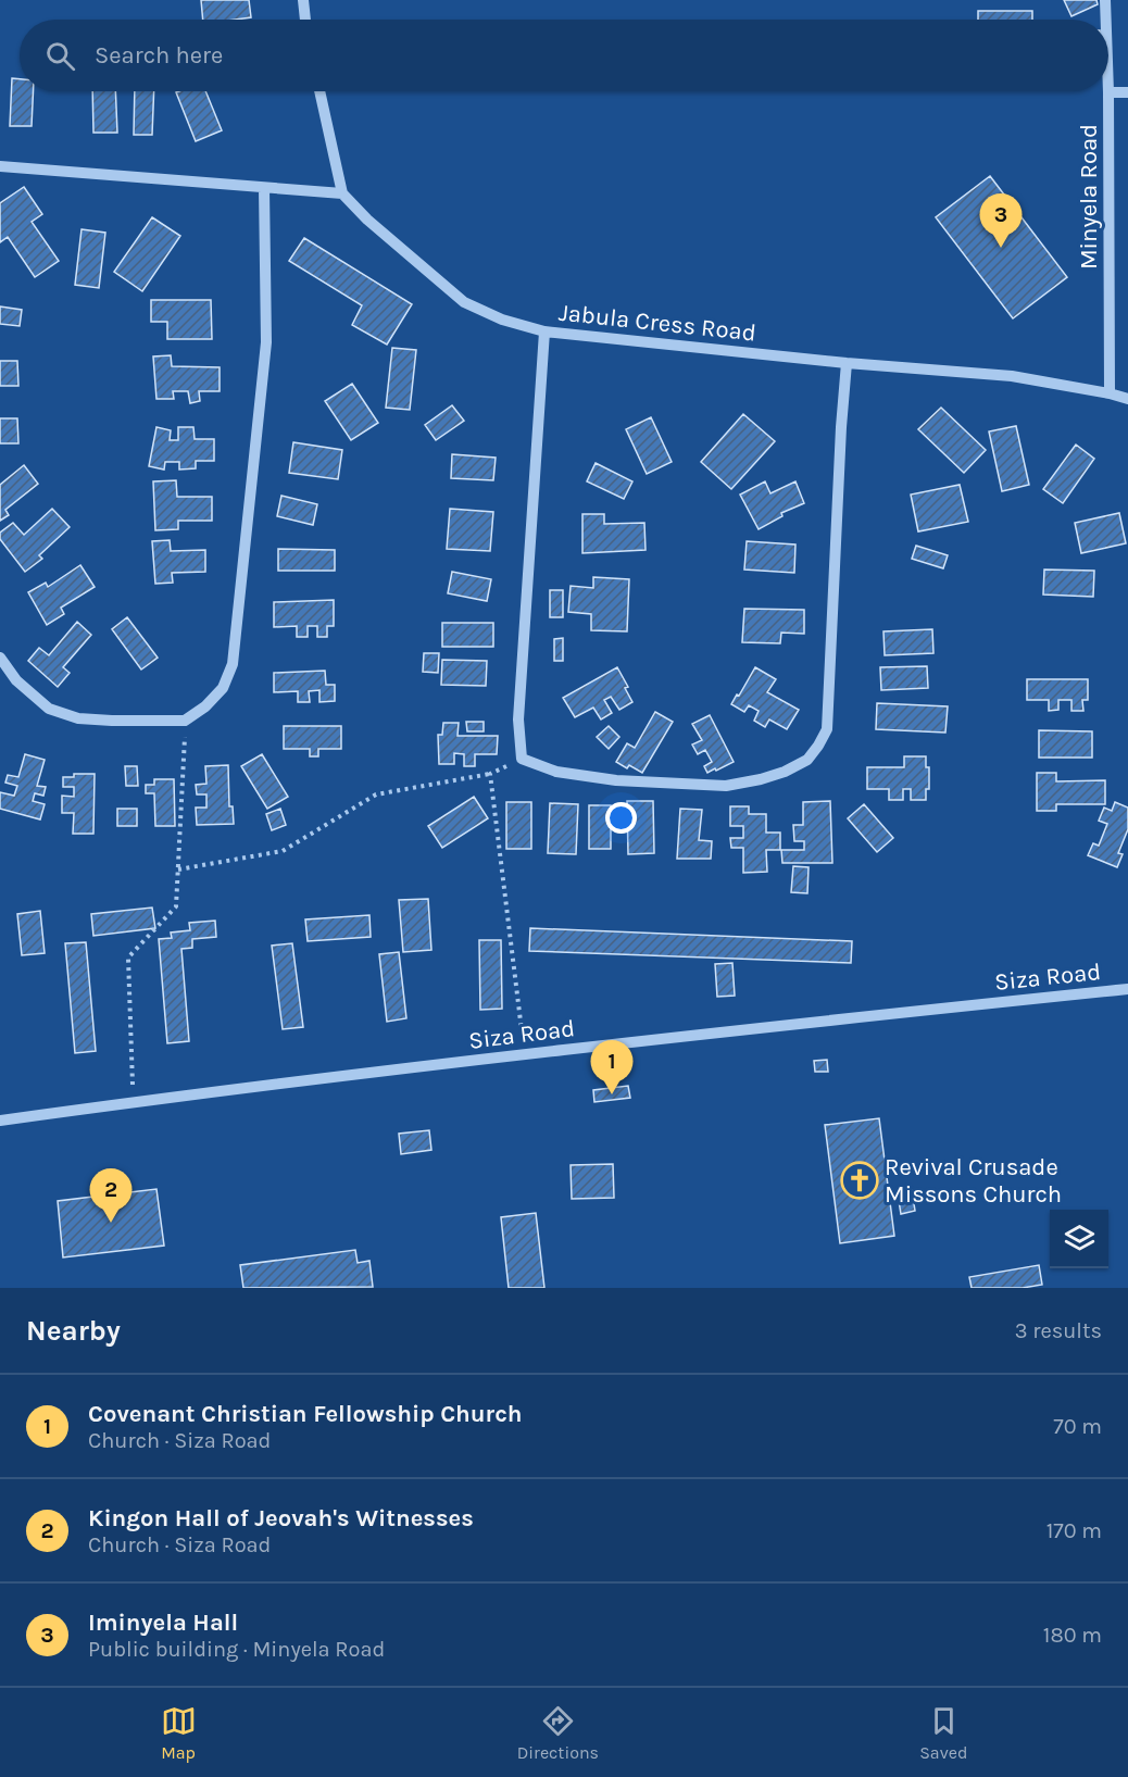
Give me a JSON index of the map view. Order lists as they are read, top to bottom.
{
  "streets": {
    "street": ["Minyela Road", "Jabula Cress Road", "Siza Road"]
  },
  "crossings": [
    ["Minyela Road", "Jabula Cress Road"]
  ],
  "places": {
    "church": ["Revival Crusade Missons Church"]
  },
  "page": {
    "search": "Search here",
    "pins": ["3", "1", "2"],
    "heading": ["Nearby", "3 results"],
    "list": [
      {
        "mark": "1",
        "name": "Covenant Christian Fellowship Church",
        "note": "Church · Siza Road",
        "value": "70 m"
      },
      {
        "mark": "2",
        "name": "Kingon Hall of Jeovah's Witnesses",
        "note": "Church · Siza Road",
        "value": "170 m"
      },
      {
        "mark": "3",
        "name": "Iminyela Hall",
        "note": "Public building · Minyela Road",
        "value": "180 m"
      }
    ],
    "nav": ["Map", "Directions", "Saved"]
  }
}
